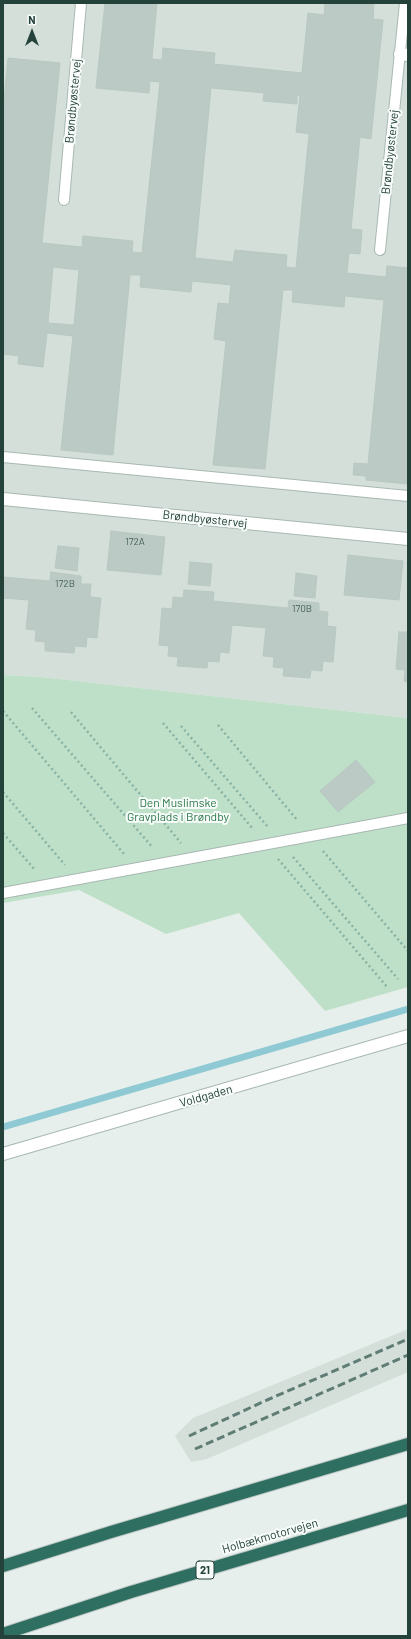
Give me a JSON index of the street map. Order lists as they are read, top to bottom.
{
  "streets": {
    "highway": ["Holbækmotorvejen", "21"],
    "street": ["Brøndbyøstervej", "Voldgaden"]
  },
  "parks": ["Den Muslimske Gravplads i Brøndby"],
  "house_numbers": ["172A", "172B", "170B"],
  "north": "top"
}
